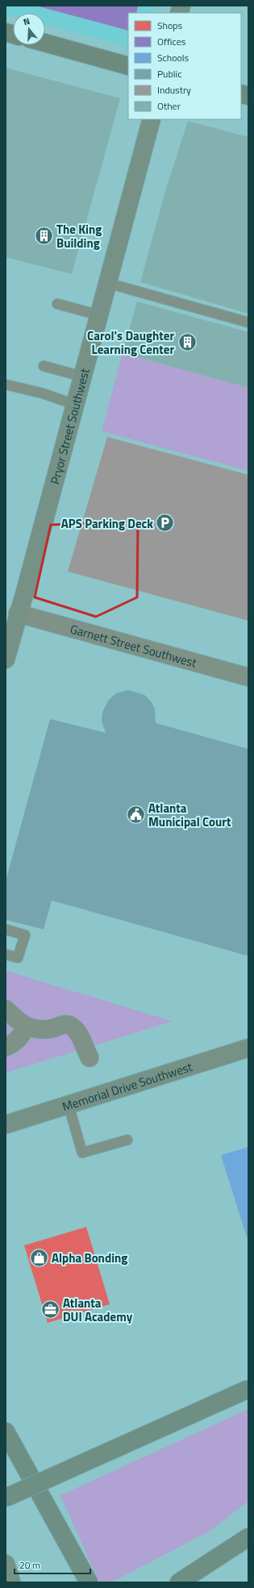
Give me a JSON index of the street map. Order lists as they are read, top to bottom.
{
  "streets": {
    "main road": ["Pryor Street Southwest", "Memorial Drive Southwest"],
    "street": ["Garnett Street Southwest"]
  },
  "crossings": [
    ["Pryor Street Southwest", "Garnett Street Southwest"]
  ],
  "places": {
    "building": ["The King Building", "Carol's Daughter Learning Center"],
    "parking": ["APS Parking Deck"],
    "public building": ["Atlanta Municipal Court"],
    "shop": ["Alpha Bonding"],
    "office": ["Atlanta DUI Academy"]
  },
  "legend": [
    "Shops",
    "Offices",
    "Schools",
    "Public",
    "Industry",
    "Other"
  ],
  "scale_bar": "20 m",
  "north": "top"
}
